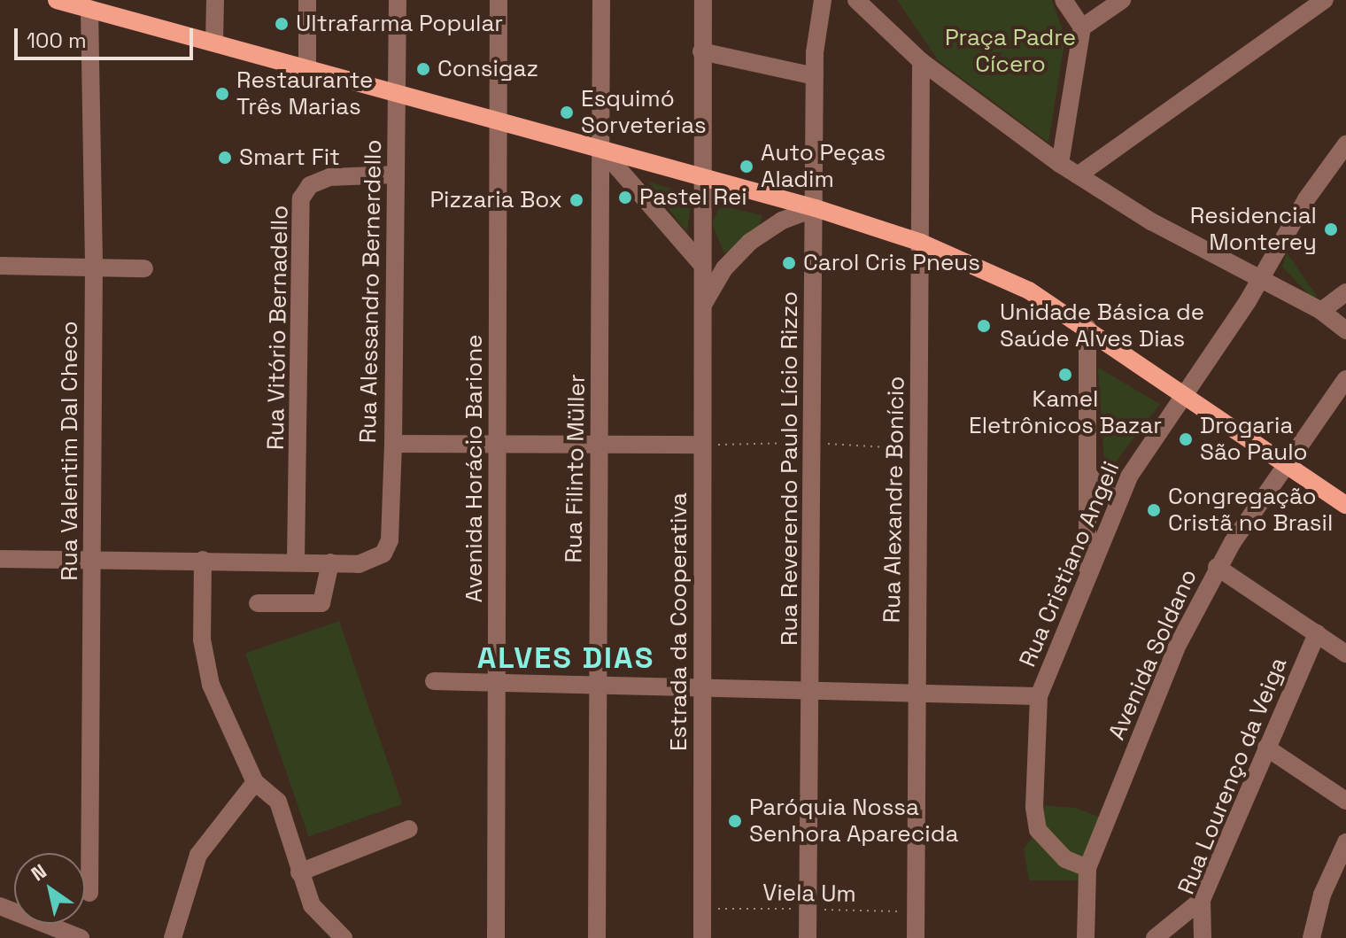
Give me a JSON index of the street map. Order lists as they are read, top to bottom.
{
  "streets": {
    "street": [
      "Rua Alessandro Bernerdello",
      "Rua Vitório Bernadello",
      "Rua Valentim Dal Checo",
      "Avenida Horácio Barione",
      "Rua Filinto Müller",
      "Rua Reverendo Paulo Lício Rizzo",
      "Rua Alexandre Bonício",
      "Rua Cristiano Angeli",
      "Estrada da Cooperativa",
      "Avenida Soldano",
      "Rua Lourenço da Veiga"
    ],
    "path": ["Viela Um"]
  },
  "crossings": [
    ["Rua Alessandro Bernerdello", "Rua Vitório Bernadello"],
    ["Rua Reverendo Paulo Lício Rizzo", "Viela Um"],
    ["Rua Alexandre Bonício", "Viela Um"],
    ["Rua Cristiano Angeli", "Avenida Soldano"],
    ["Estrada da Cooperativa", "Viela Um"]
  ],
  "districts": ["ALVES DIAS"],
  "parks": ["Praça Padre Cícero"],
  "places": [
    "Ultrafarma Popular",
    "Consigaz",
    "Restaurante Três Marias",
    "Esquimó Sorveterias",
    "Smart Fit",
    "Auto Peças Aladim",
    "Pastel Rei",
    "Pizzaria Box",
    "Residencial Monterey",
    "Carol Cris Pneus",
    "Unidade Básica de Saúde Alves Dias",
    "Kamel Eletrônicos Bazar",
    "Drogaria São Paulo",
    "Congregação Cristã no Brasil",
    "Paróquia Nossa Senhora Aparecida"
  ],
  "scale_bar": "100 m",
  "north": "top left"
}
